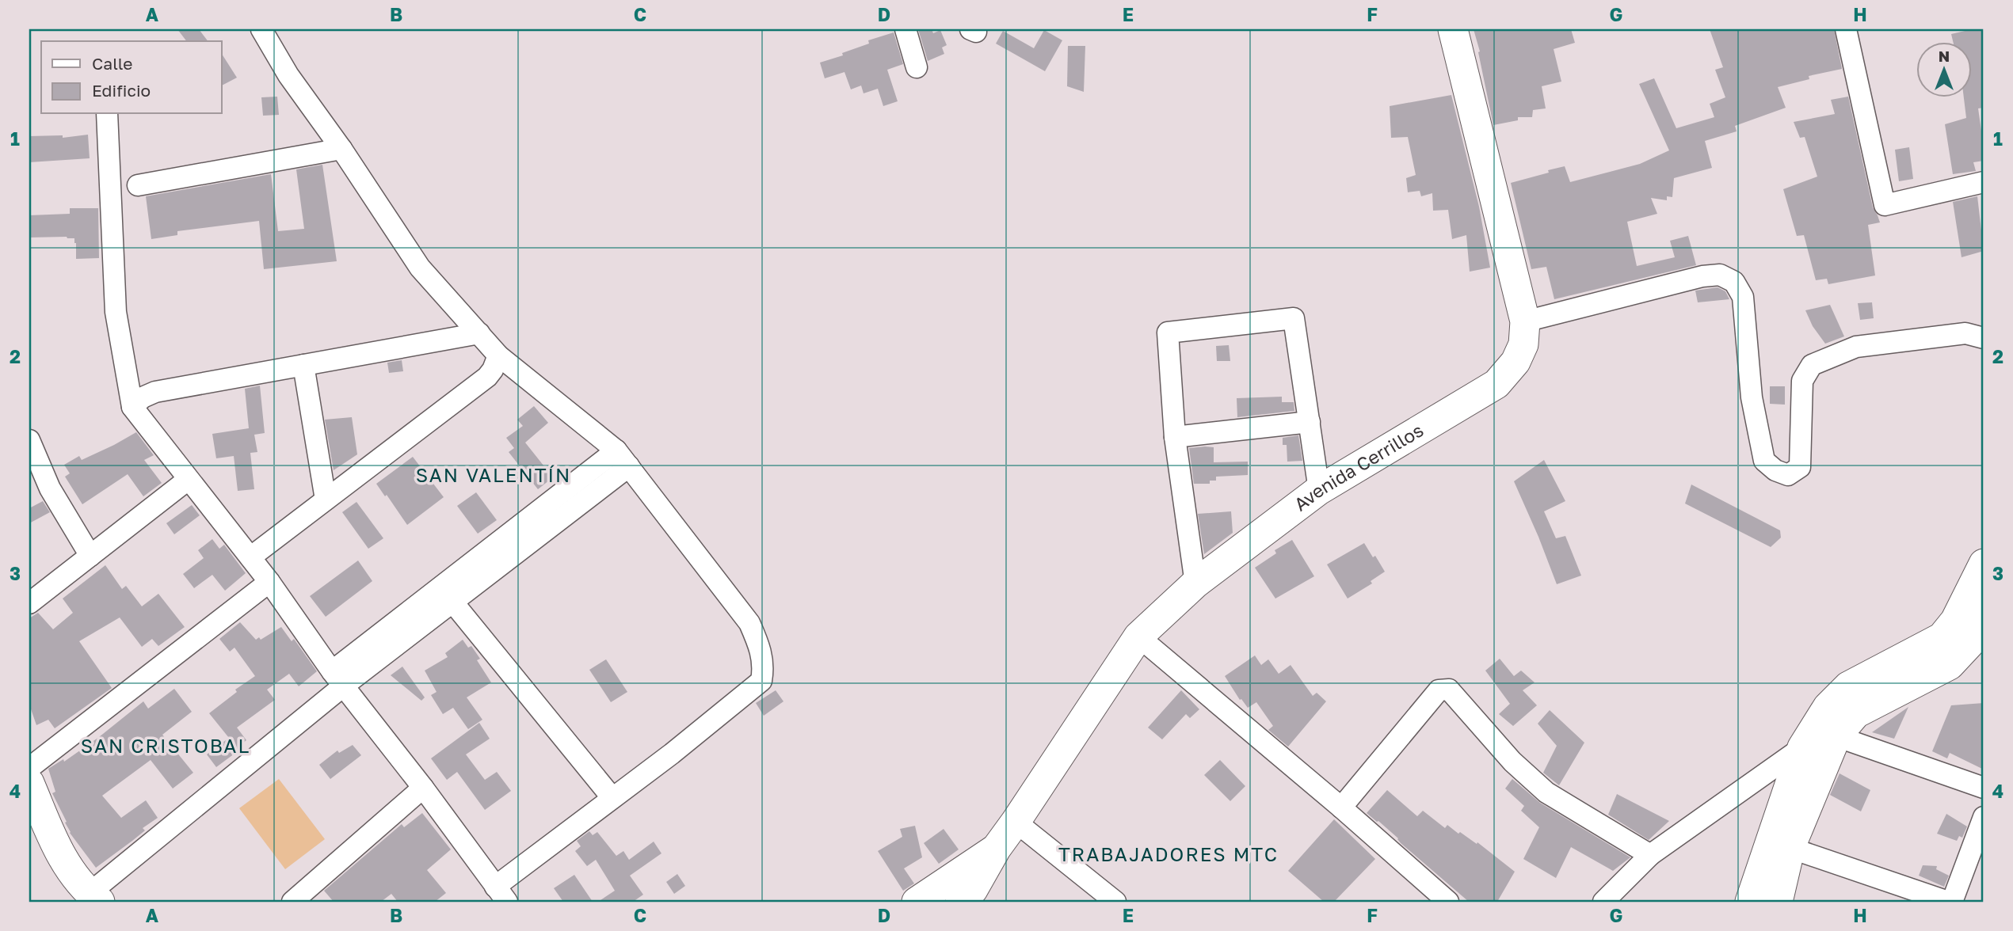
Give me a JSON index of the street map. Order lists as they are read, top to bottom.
{
  "streets": {
    "street": ["Avenida Cerrillos"]
  },
  "districts": ["SAN VALENTÍN", "SAN CRISTOBAL", "TRABAJADORES MTC"],
  "legend": ["Calle", "Edificio"],
  "north": "top",
  "grid": {
    "columns": [
      "A",
      "B",
      "C",
      "D",
      "E",
      "F",
      "G",
      "H"
    ],
    "rows": [
      "1",
      "2",
      "3",
      "4"
    ]
  }
}
